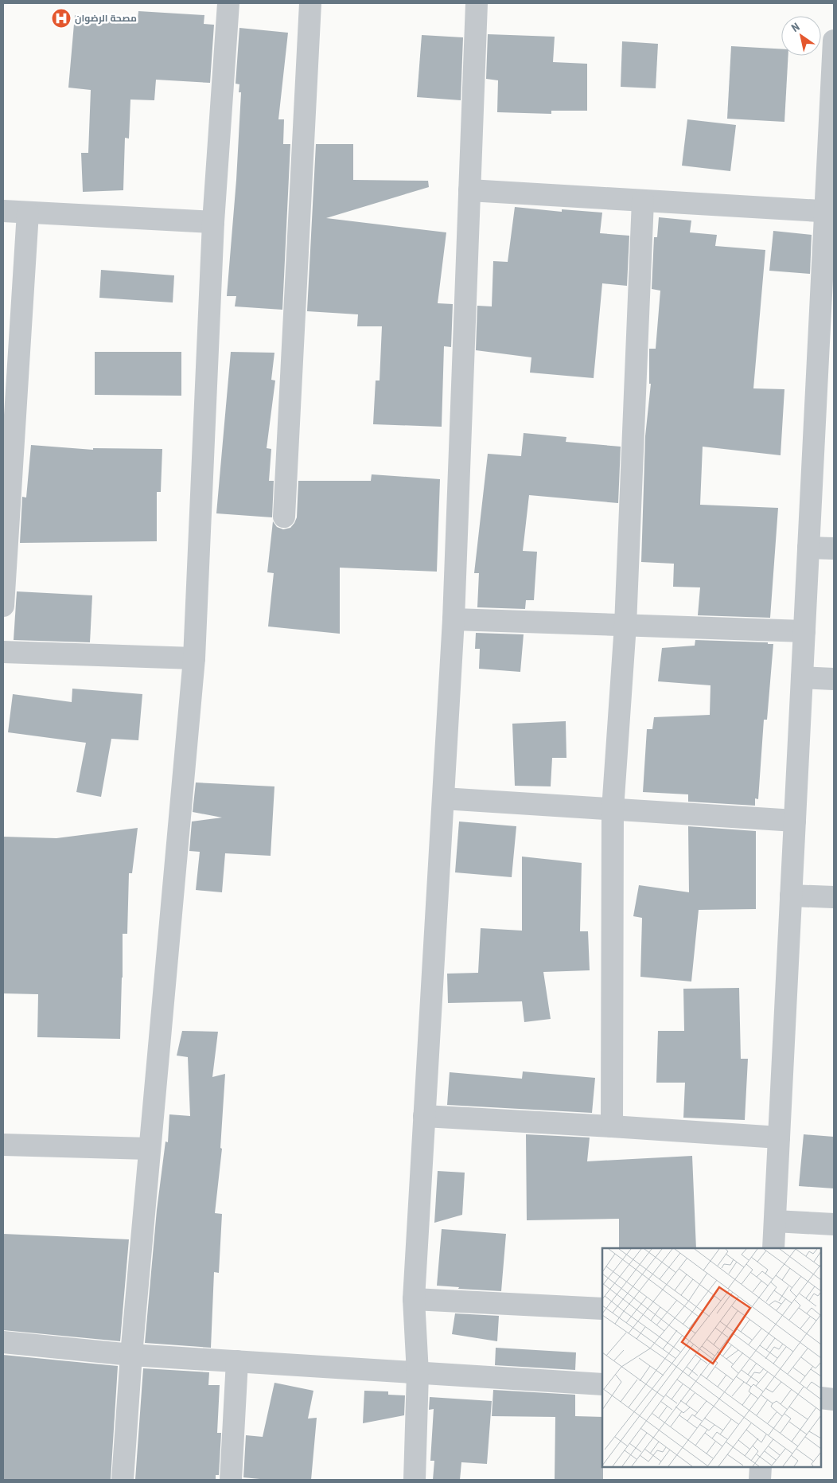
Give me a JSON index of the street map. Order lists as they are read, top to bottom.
{
  "places": {
    "hospital": ["مصحة الرضوان"]
  },
  "north": "top left"
}
